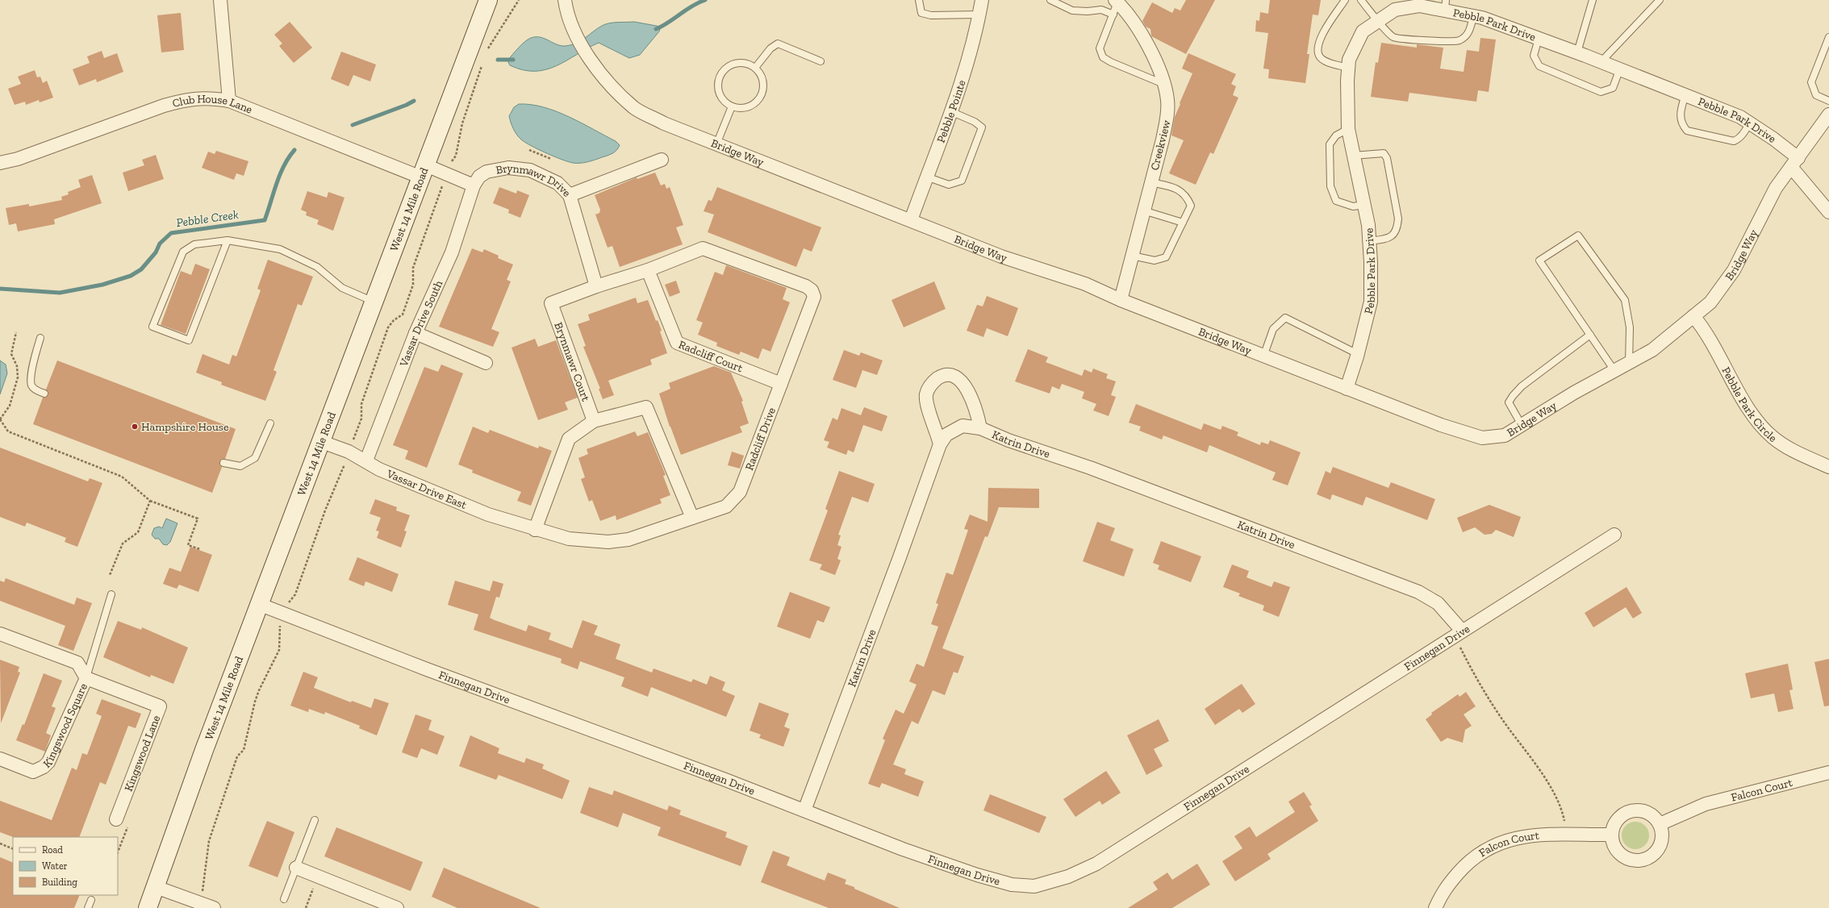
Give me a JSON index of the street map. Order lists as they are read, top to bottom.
{
  "streets": {
    "street": [
      "Pebble Park Drive",
      "Club House Lane",
      "Pebble Pointe",
      "Creekview",
      "Bridge Way",
      "Brynmawr Drive",
      "West 14 Mile Road",
      "Vassar Drive South",
      "Radcliff Court",
      "Brynmawr Court",
      "Pebble Park Circle",
      "Radcliff Drive",
      "Katrin Drive",
      "Vassar Drive East",
      "Finnegan Drive",
      "Kingswood Square",
      "Kingswood Lane",
      "Falcon Court"
    ]
  },
  "crossings": [
    ["Pebble Park Drive", "Bridge Way"],
    ["Club House Lane", "West 14 Mile Road"],
    ["Pebble Pointe", "Bridge Way"],
    ["Creekview", "Bridge Way"],
    ["Bridge Way", "Pebble Park Circle"],
    ["Brynmawr Drive", "Vassar Drive South"],
    ["West 14 Mile Road", "Vassar Drive East"],
    ["West 14 Mile Road", "Finnegan Drive"],
    ["Vassar Drive South", "Vassar Drive East"],
    ["Radcliff Court", "Radcliff Drive"],
    ["Radcliff Drive", "Vassar Drive East"],
    ["Katrin Drive", "Finnegan Drive"],
    ["Kingswood Square", "Kingswood Lane"]
  ],
  "water": ["Pebble Creek"],
  "places": ["Hampshire House"],
  "legend": ["Road", "Water", "Building"]
}
